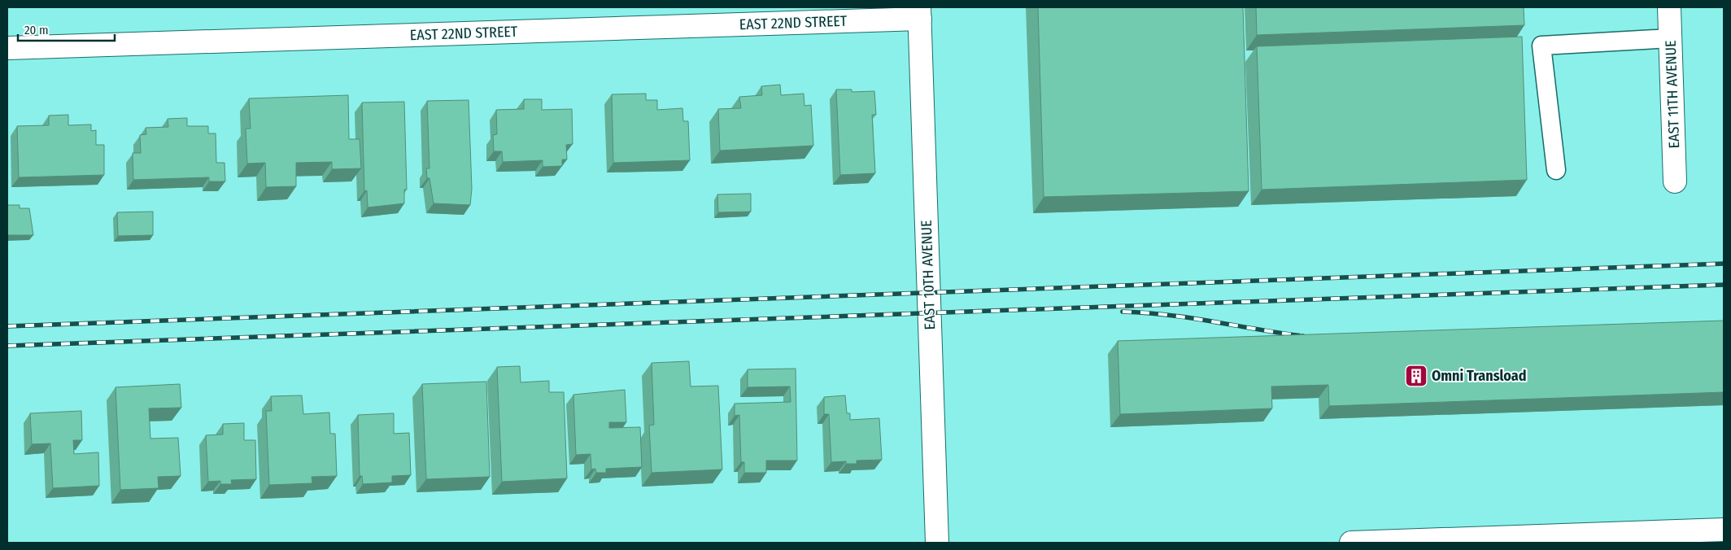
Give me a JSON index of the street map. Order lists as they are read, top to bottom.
{
  "streets": {
    "street": ["EAST 22ND STREET", "EAST 11TH AVENUE", "EAST 10TH AVENUE"]
  },
  "crossings": [
    ["EAST 22ND STREET", "EAST 10TH AVENUE"]
  ],
  "places": {
    "building": ["Omni Transload"]
  },
  "scale_bar": "20 m"
}
